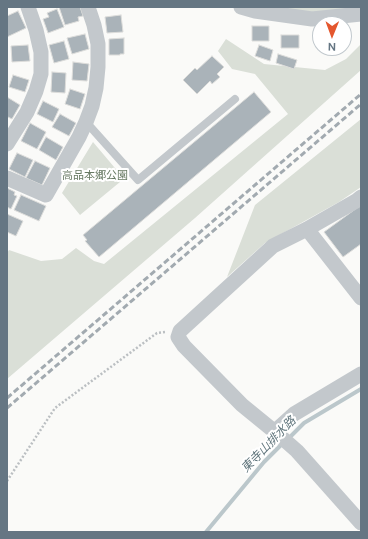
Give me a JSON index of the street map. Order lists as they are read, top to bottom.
{
  "water": ["東寺山排水路"],
  "parks": ["高品本郷公園"],
  "north": "bottom"
}
